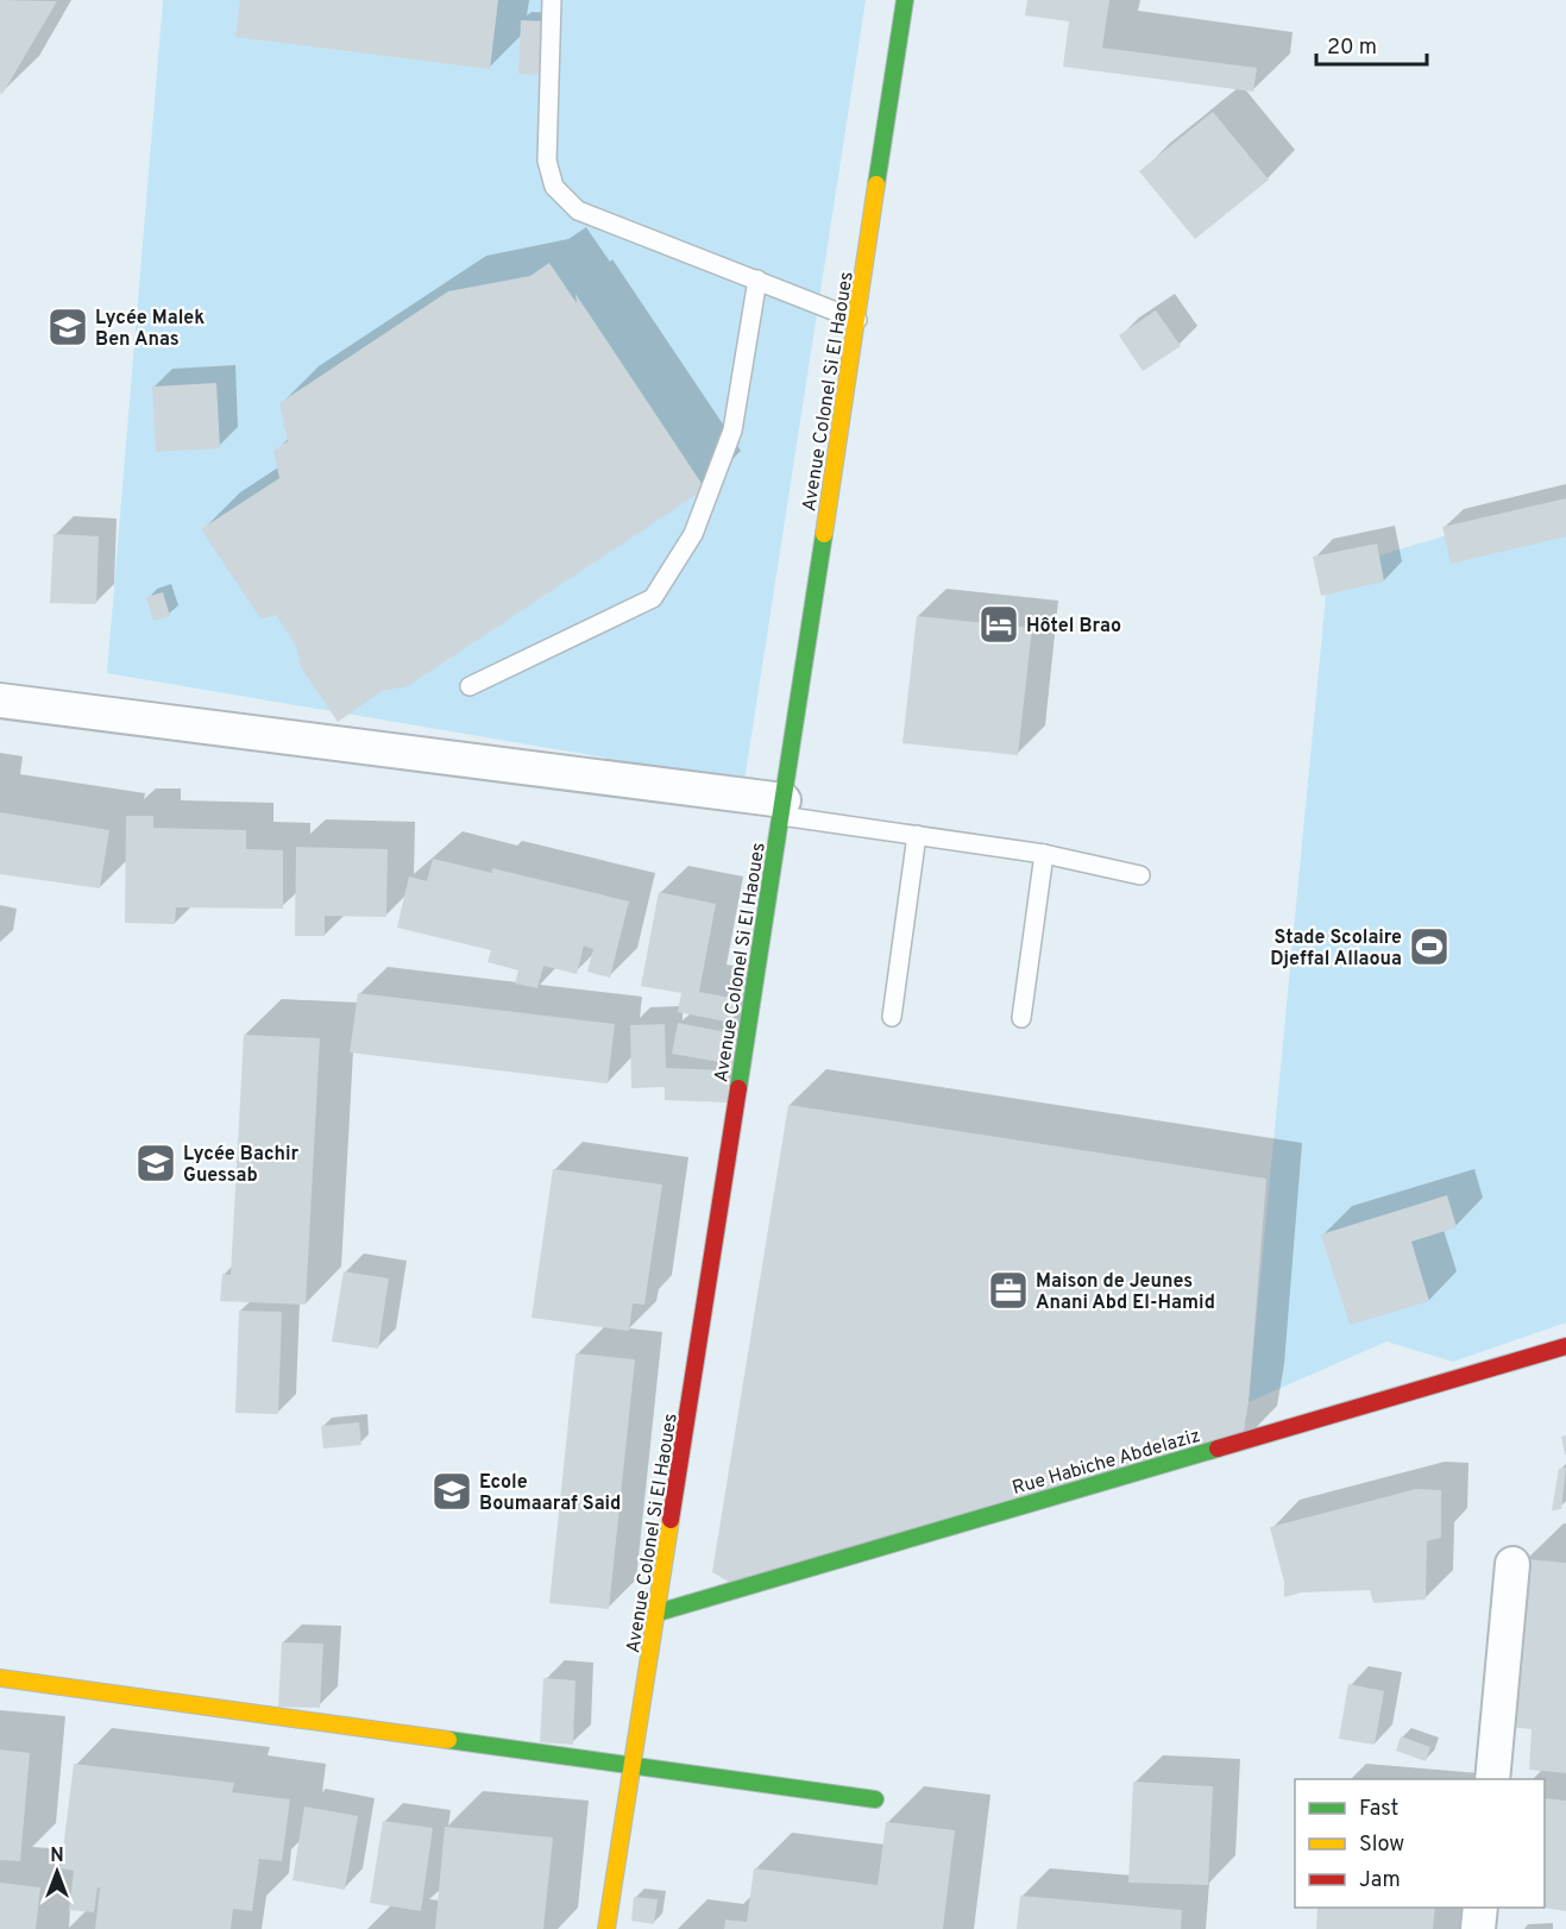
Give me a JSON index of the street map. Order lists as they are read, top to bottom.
{
  "streets": {
    "main road": ["Avenue Colonel Si El Haoues", "Rue Habiche Abdelaziz"]
  },
  "crossings": [
    ["Avenue Colonel Si El Haoues", "Rue Habiche Abdelaziz"]
  ],
  "places": {
    "school or university": ["Lycée Malek Ben Anas", "Lycée Bachir Guessab", "Ecole Boumaaraf Said"],
    "hotel": ["Hôtel Brao"],
    "sports": ["Stade Scolaire Djeffal Allaoua"],
    "office": ["Maison de Jeunes Anani Abd El-Hamid"]
  },
  "legend": ["Fast", "Slow", "Jam"],
  "scale_bar": "20 m",
  "north": "top"
}
